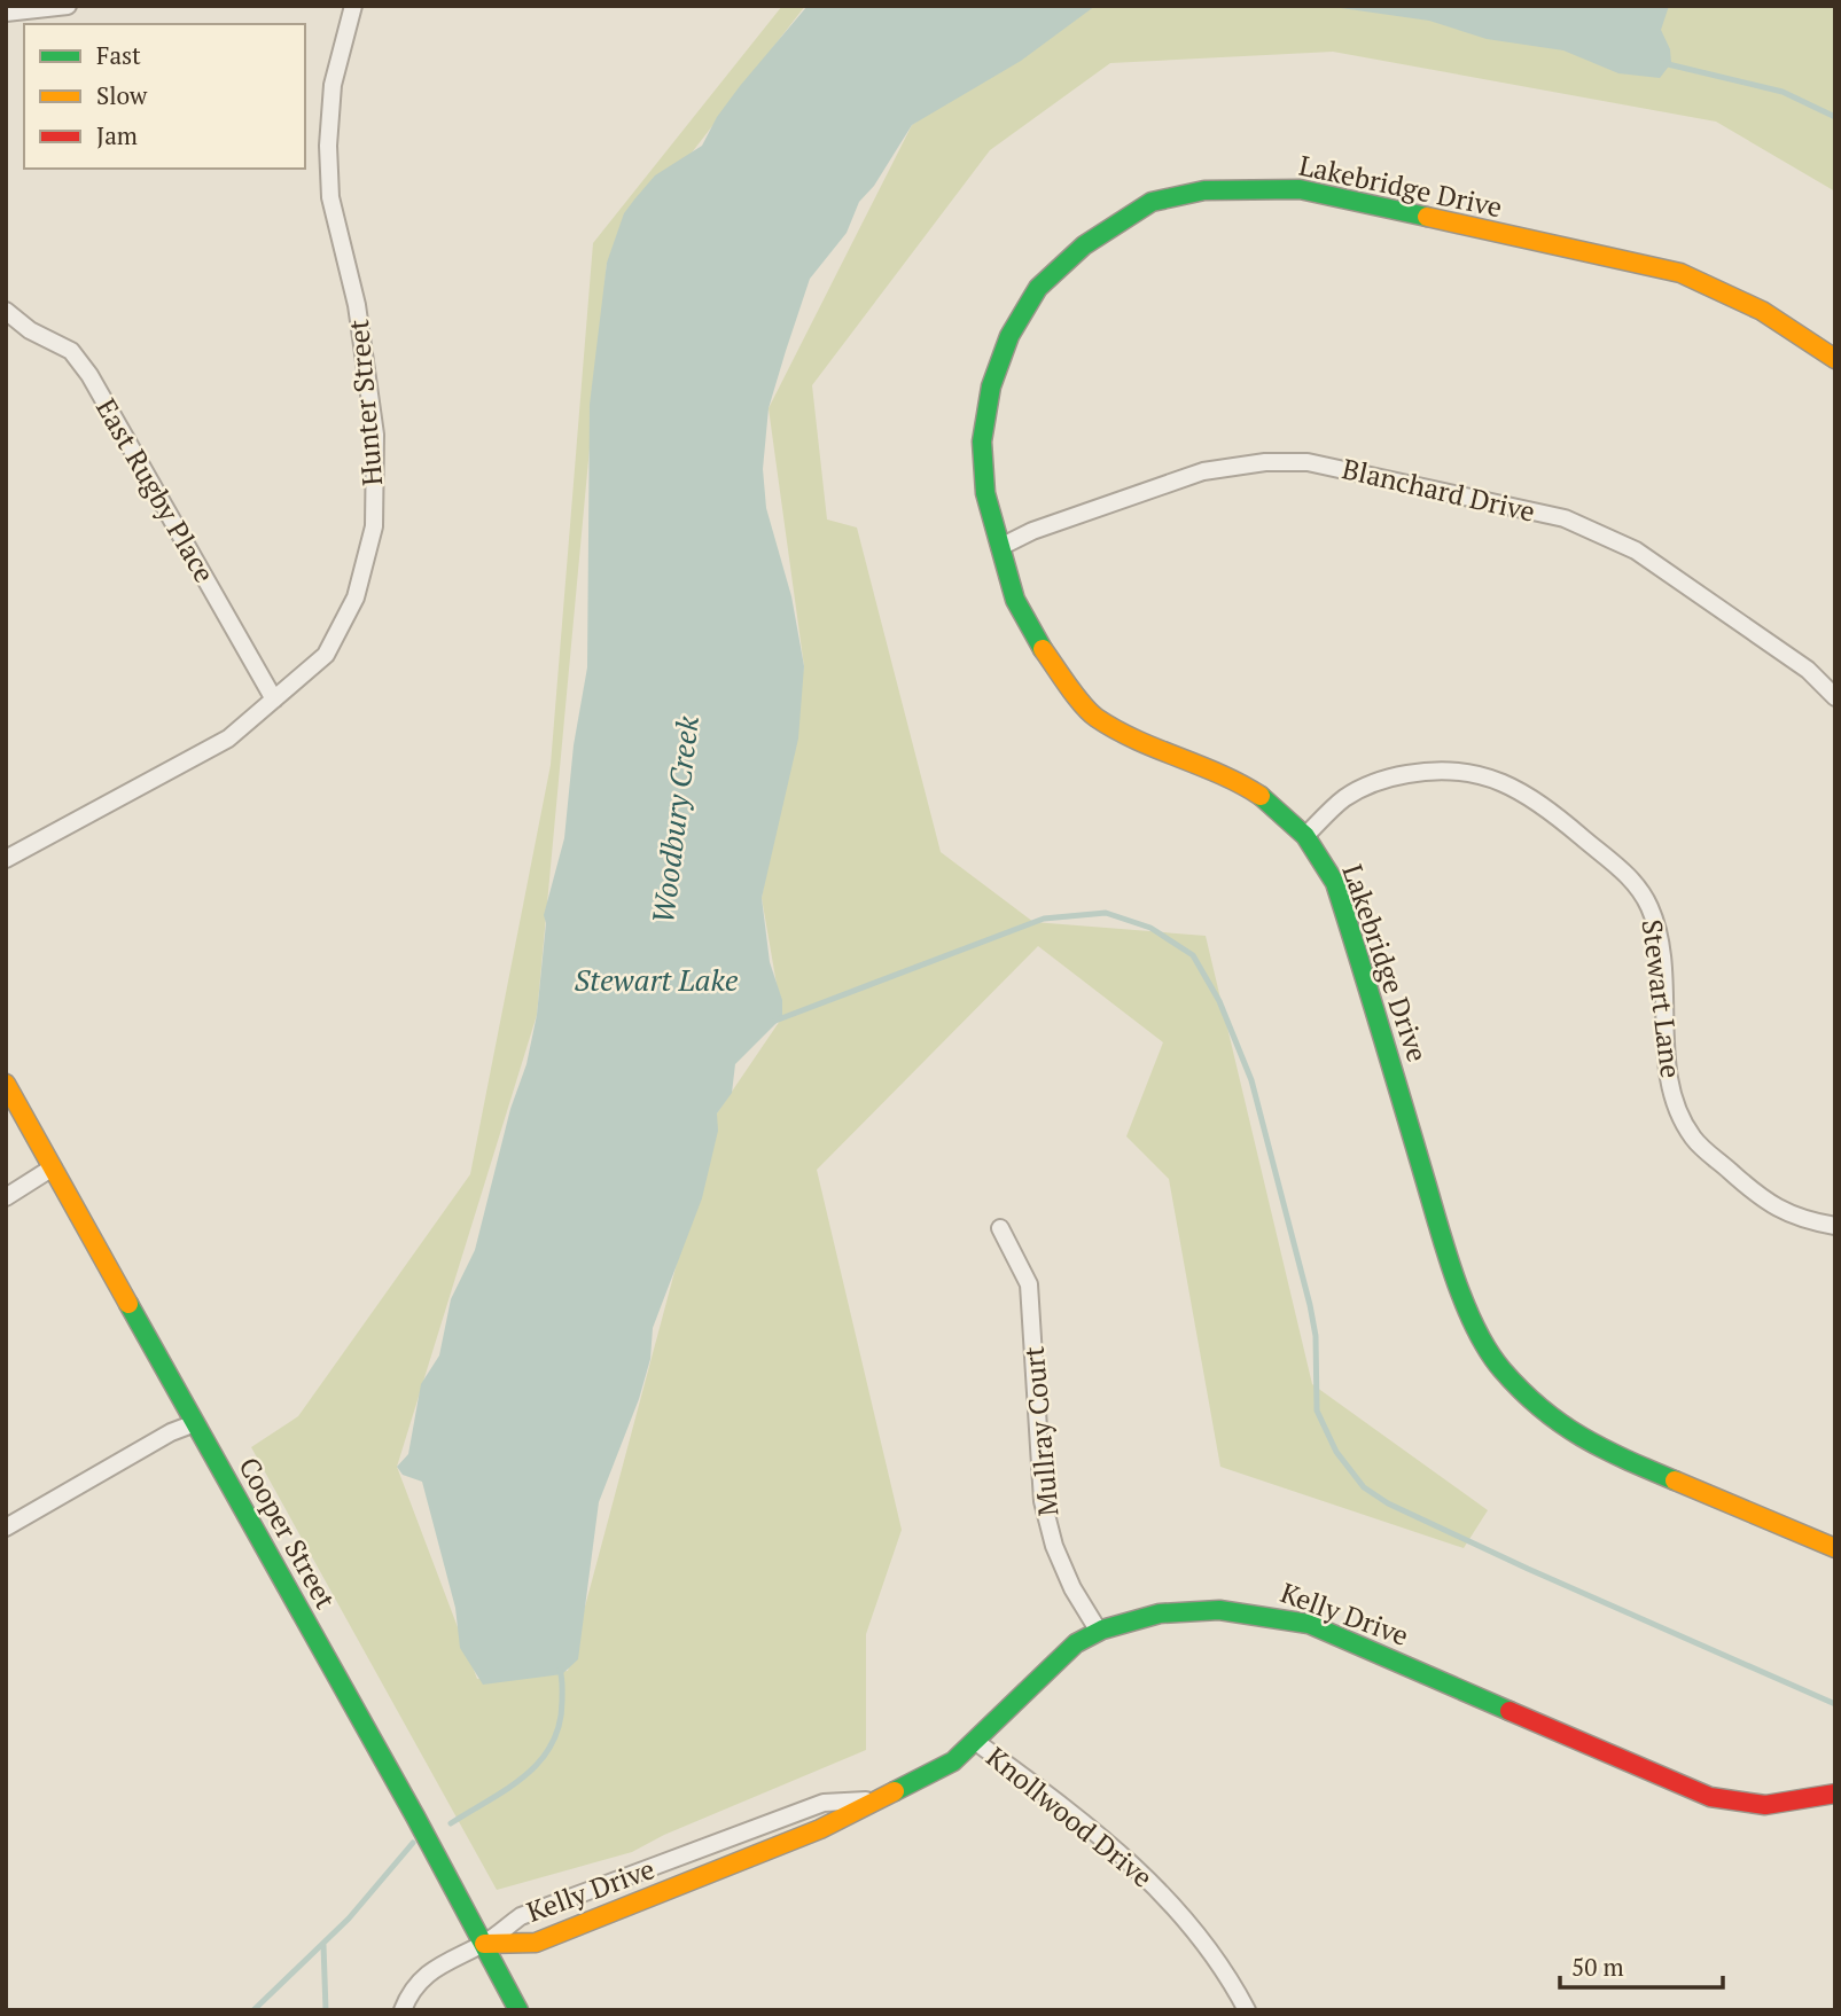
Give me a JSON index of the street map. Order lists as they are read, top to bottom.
{
  "streets": {
    "street": [
      "Lakebridge Drive",
      "Hunter Street",
      "East Rugby Place",
      "Blanchard Drive",
      "Stewart Lane",
      "Mullray Court",
      "Cooper Street",
      "Kelly Drive",
      "Knollwood Drive"
    ]
  },
  "crossings": [
    ["Lakebridge Drive", "Blanchard Drive"],
    ["Lakebridge Drive", "Stewart Lane"],
    ["Hunter Street", "East Rugby Place"],
    ["Mullray Court", "Kelly Drive"],
    ["Cooper Street", "Kelly Drive"],
    ["Kelly Drive", "Knollwood Drive"]
  ],
  "water": ["Woodbury Creek", "Stewart Lake"],
  "legend": ["Fast", "Slow", "Jam"],
  "scale_bar": "50 m"
}
